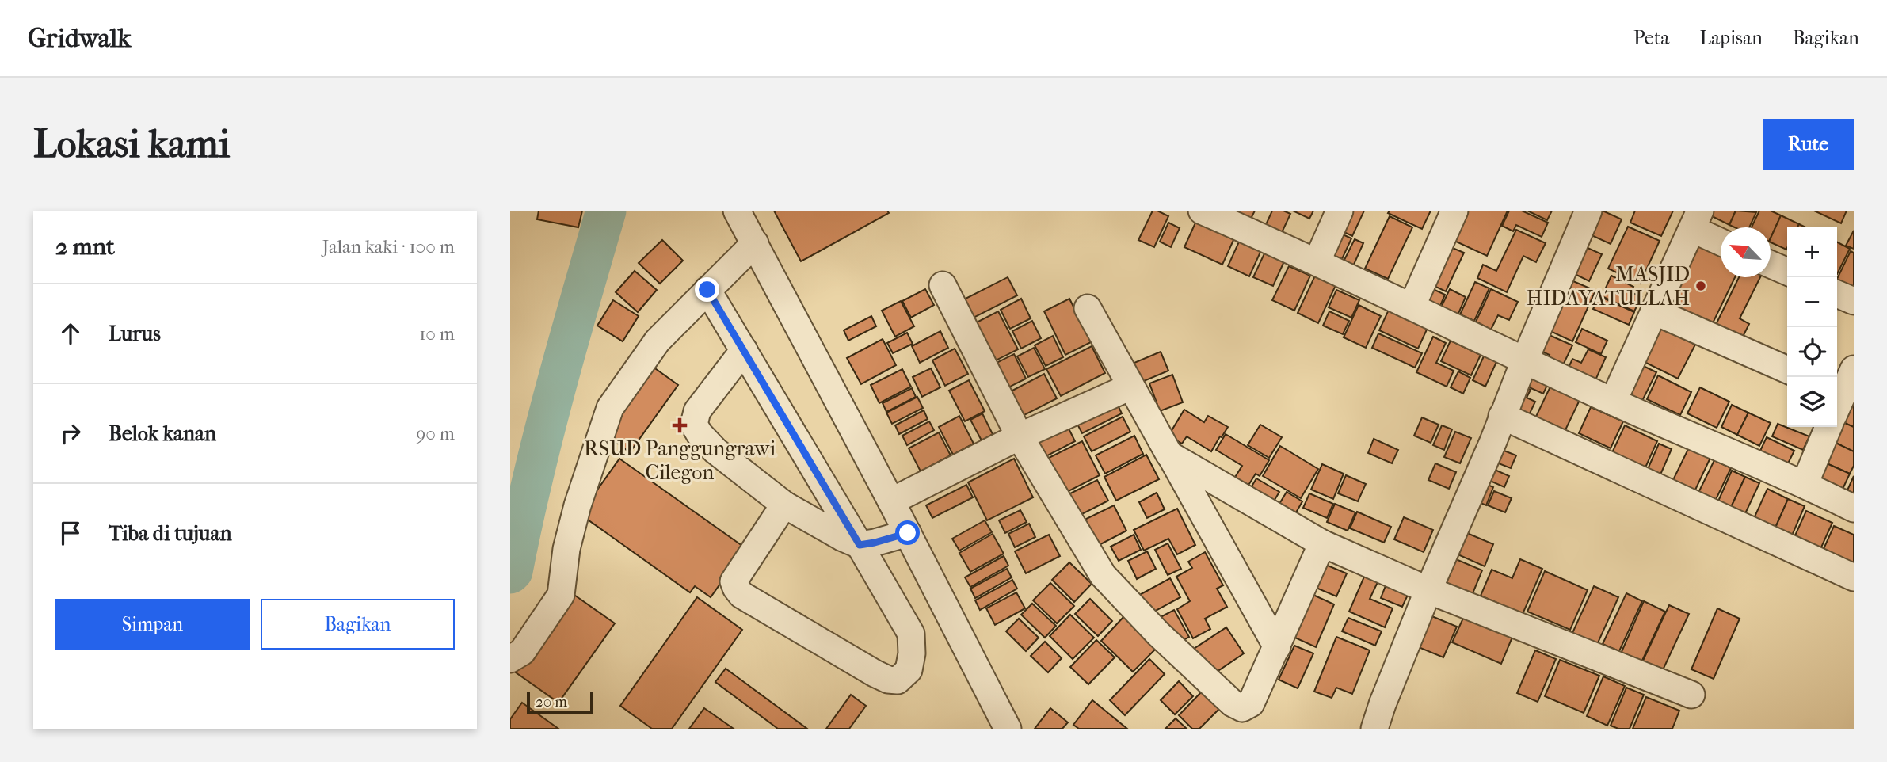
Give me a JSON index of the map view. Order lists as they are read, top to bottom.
{
  "places": {
    "other": ["MASJID HIDAYATULLAH"],
    "health": ["RSUD Panggungrawi Cilegon"]
  },
  "scale_bar": "20 m",
  "north": "top left",
  "page": {
    "header": "Gridwalk",
    "nav": ["Peta", "Lapisan", "Bagikan"],
    "buttons": [
      "Rute",
      ["Simpan", "Bagikan"]
    ],
    "title": "Lokasi kami",
    "heading": ["2 mnt", "Jalan kaki · 100 m"],
    "map_buttons": ["+", "−"],
    "list": [
      ["Lurus", "10 m"],
      ["Belok kanan", "90 m"],
      "Tiba di tujuan"
    ],
    "scale": "20 m"
  }
}
